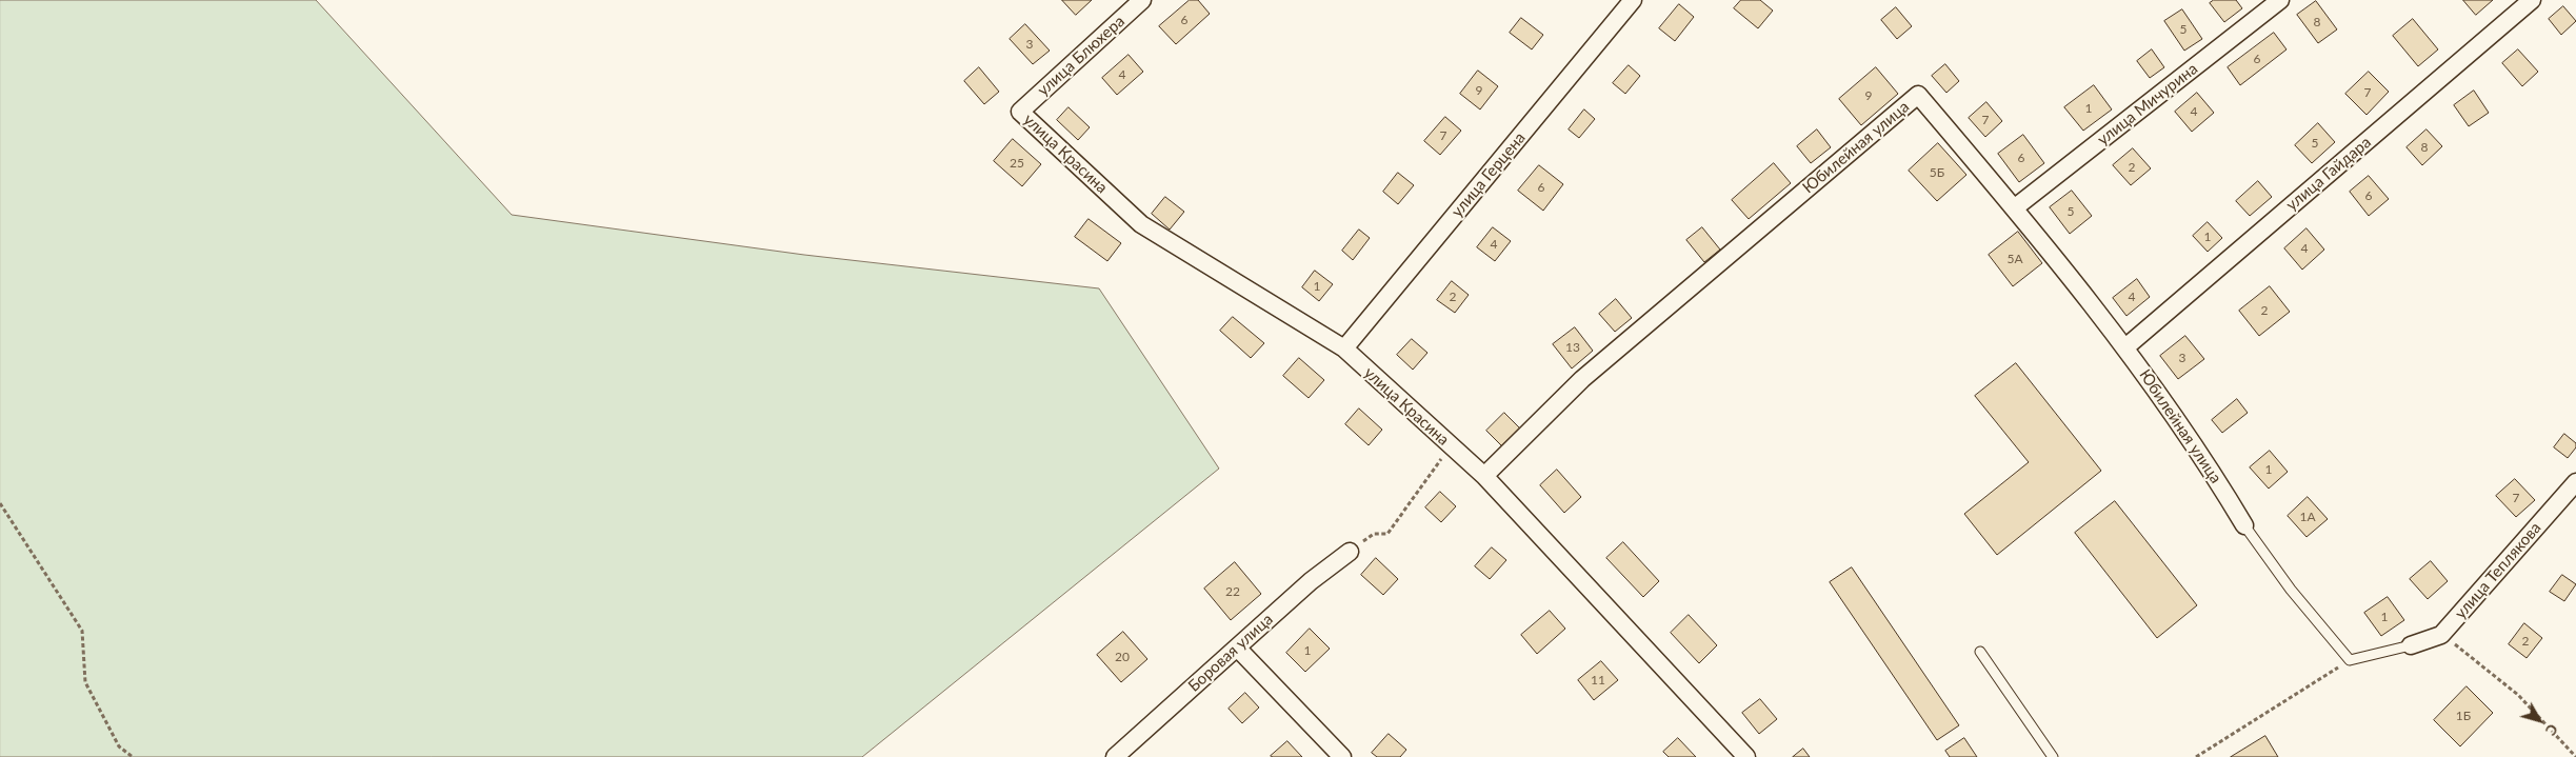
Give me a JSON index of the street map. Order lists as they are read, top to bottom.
{
  "streets": {
    "street": [
      "улица Блюхера",
      "улица Мичурина",
      "Юбилейная улица",
      "улица Красина",
      "улица Гайдара",
      "улица Герцена",
      "улица Теплякова",
      "Боровая улица"
    ]
  },
  "crossings": [
    ["улица Блюхера", "улица Красина"],
    ["улица Мичурина", "Юбилейная улица"],
    ["Юбилейная улица", "улица Красина"],
    ["Юбилейная улица", "улица Гайдара"],
    ["улица Красина", "улица Герцена"]
  ],
  "house_numbers": [
    "6",
    "8",
    "5",
    "3",
    "6",
    "4",
    "9",
    "7",
    "9",
    "1",
    "4",
    "7",
    "7",
    "5",
    "8",
    "6",
    "25",
    "2",
    "5Б",
    "6",
    "6",
    "5",
    "1",
    "4",
    "4",
    "5А",
    "1",
    "2",
    "4",
    "2",
    "13",
    "3",
    "1",
    "7",
    "1А",
    "22",
    "1",
    "2",
    "1",
    "20",
    "11",
    "1Б"
  ],
  "north": "bottom right"
}
